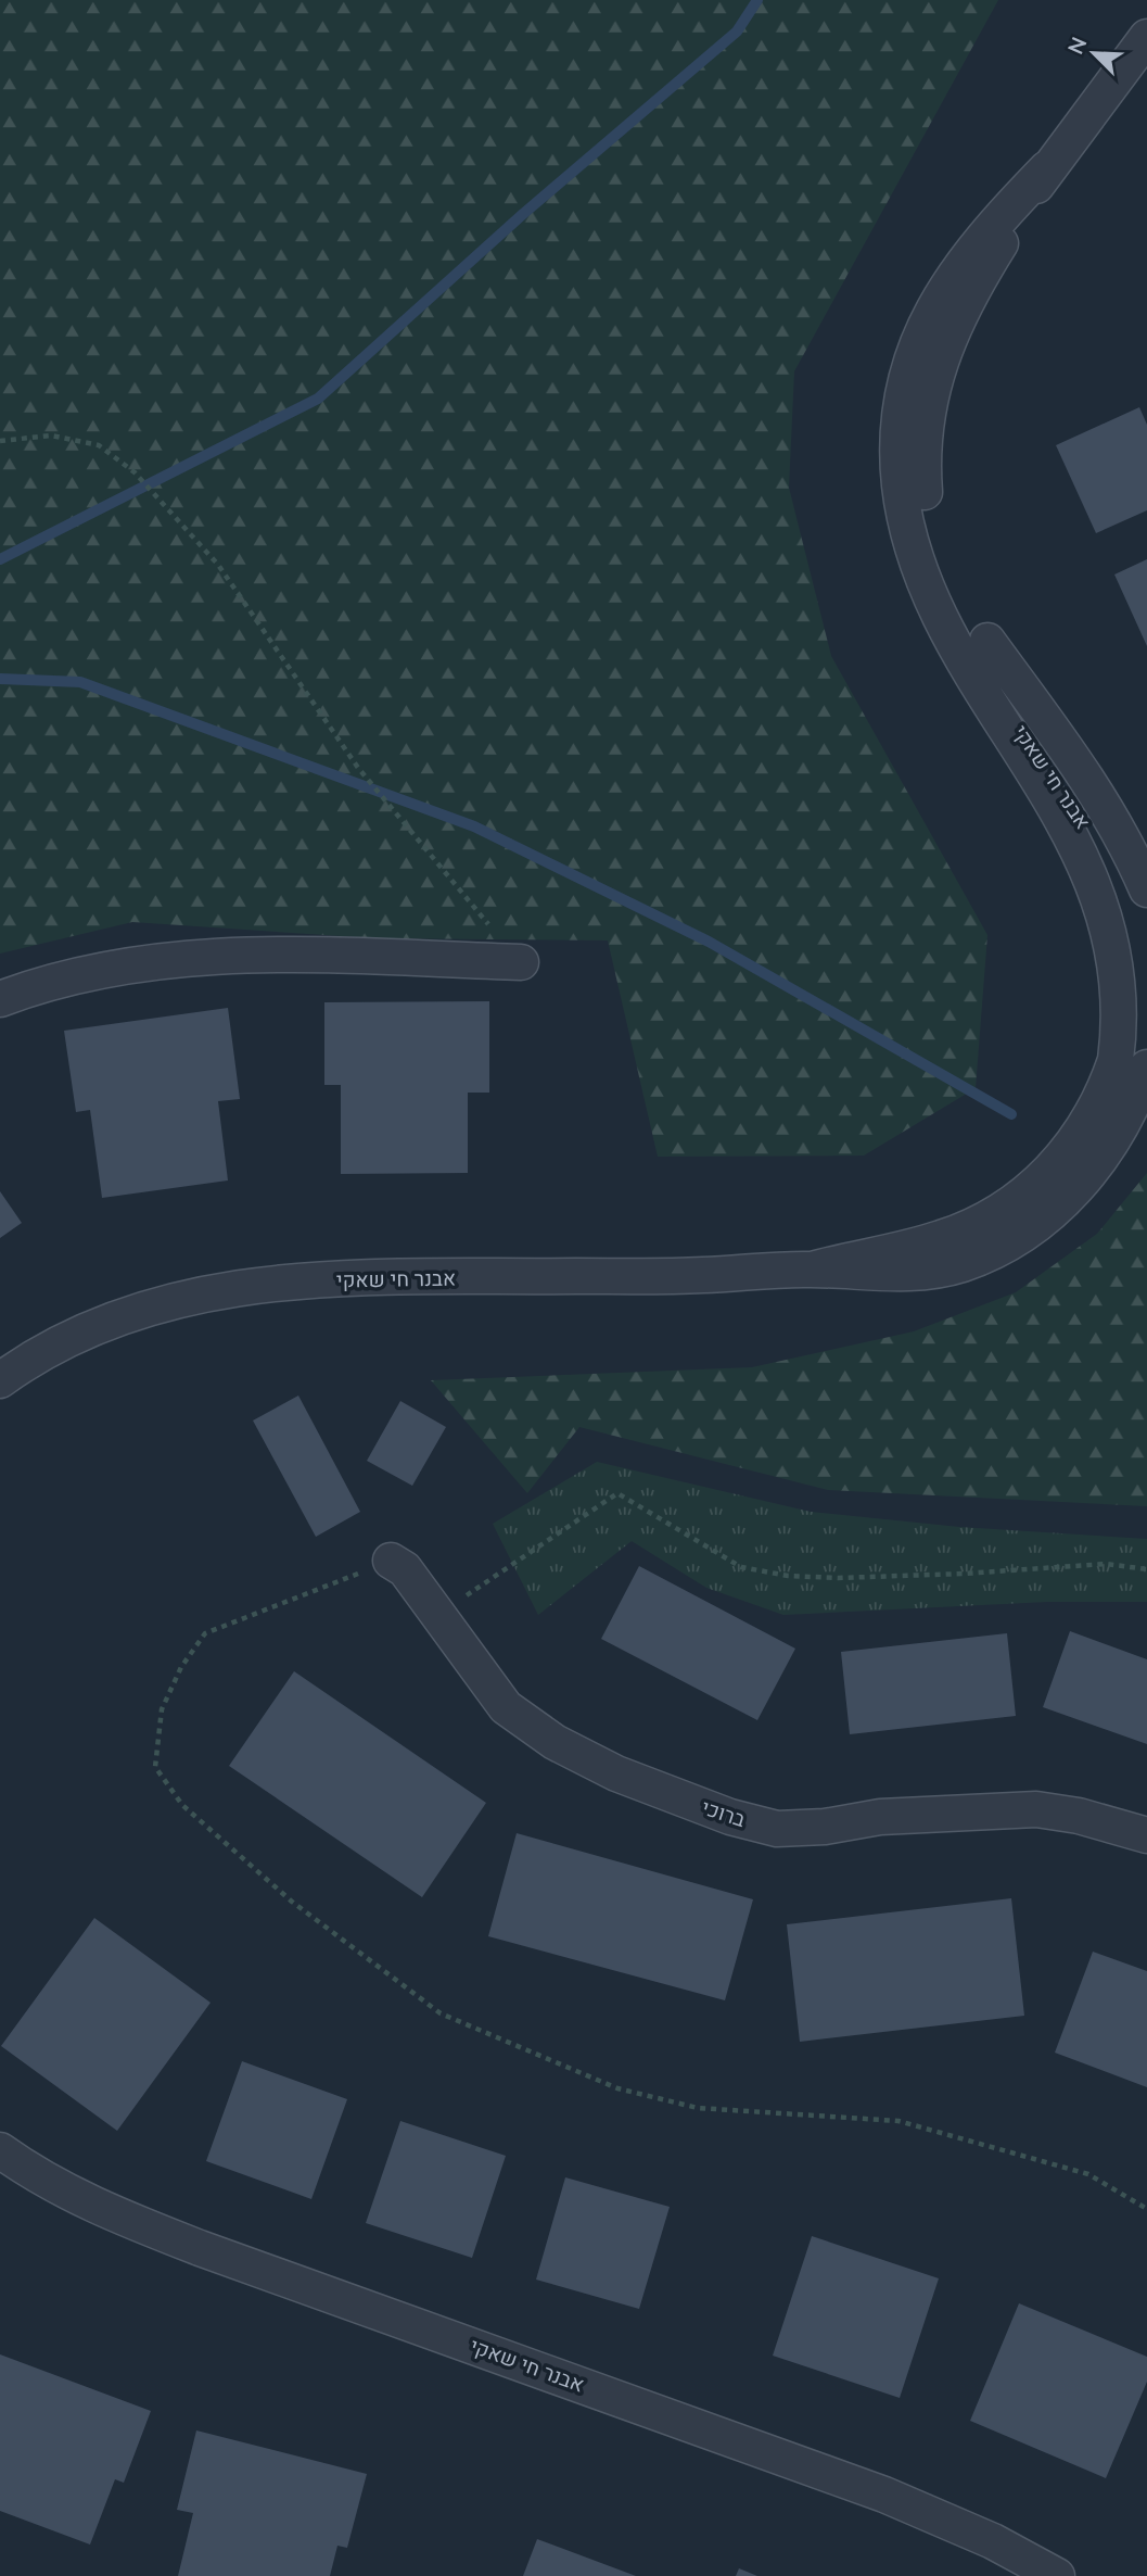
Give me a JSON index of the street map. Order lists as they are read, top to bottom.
{
  "streets": {
    "street": ["אבנר חי שאקי", "ברוכי"]
  },
  "north": "top left"
}
